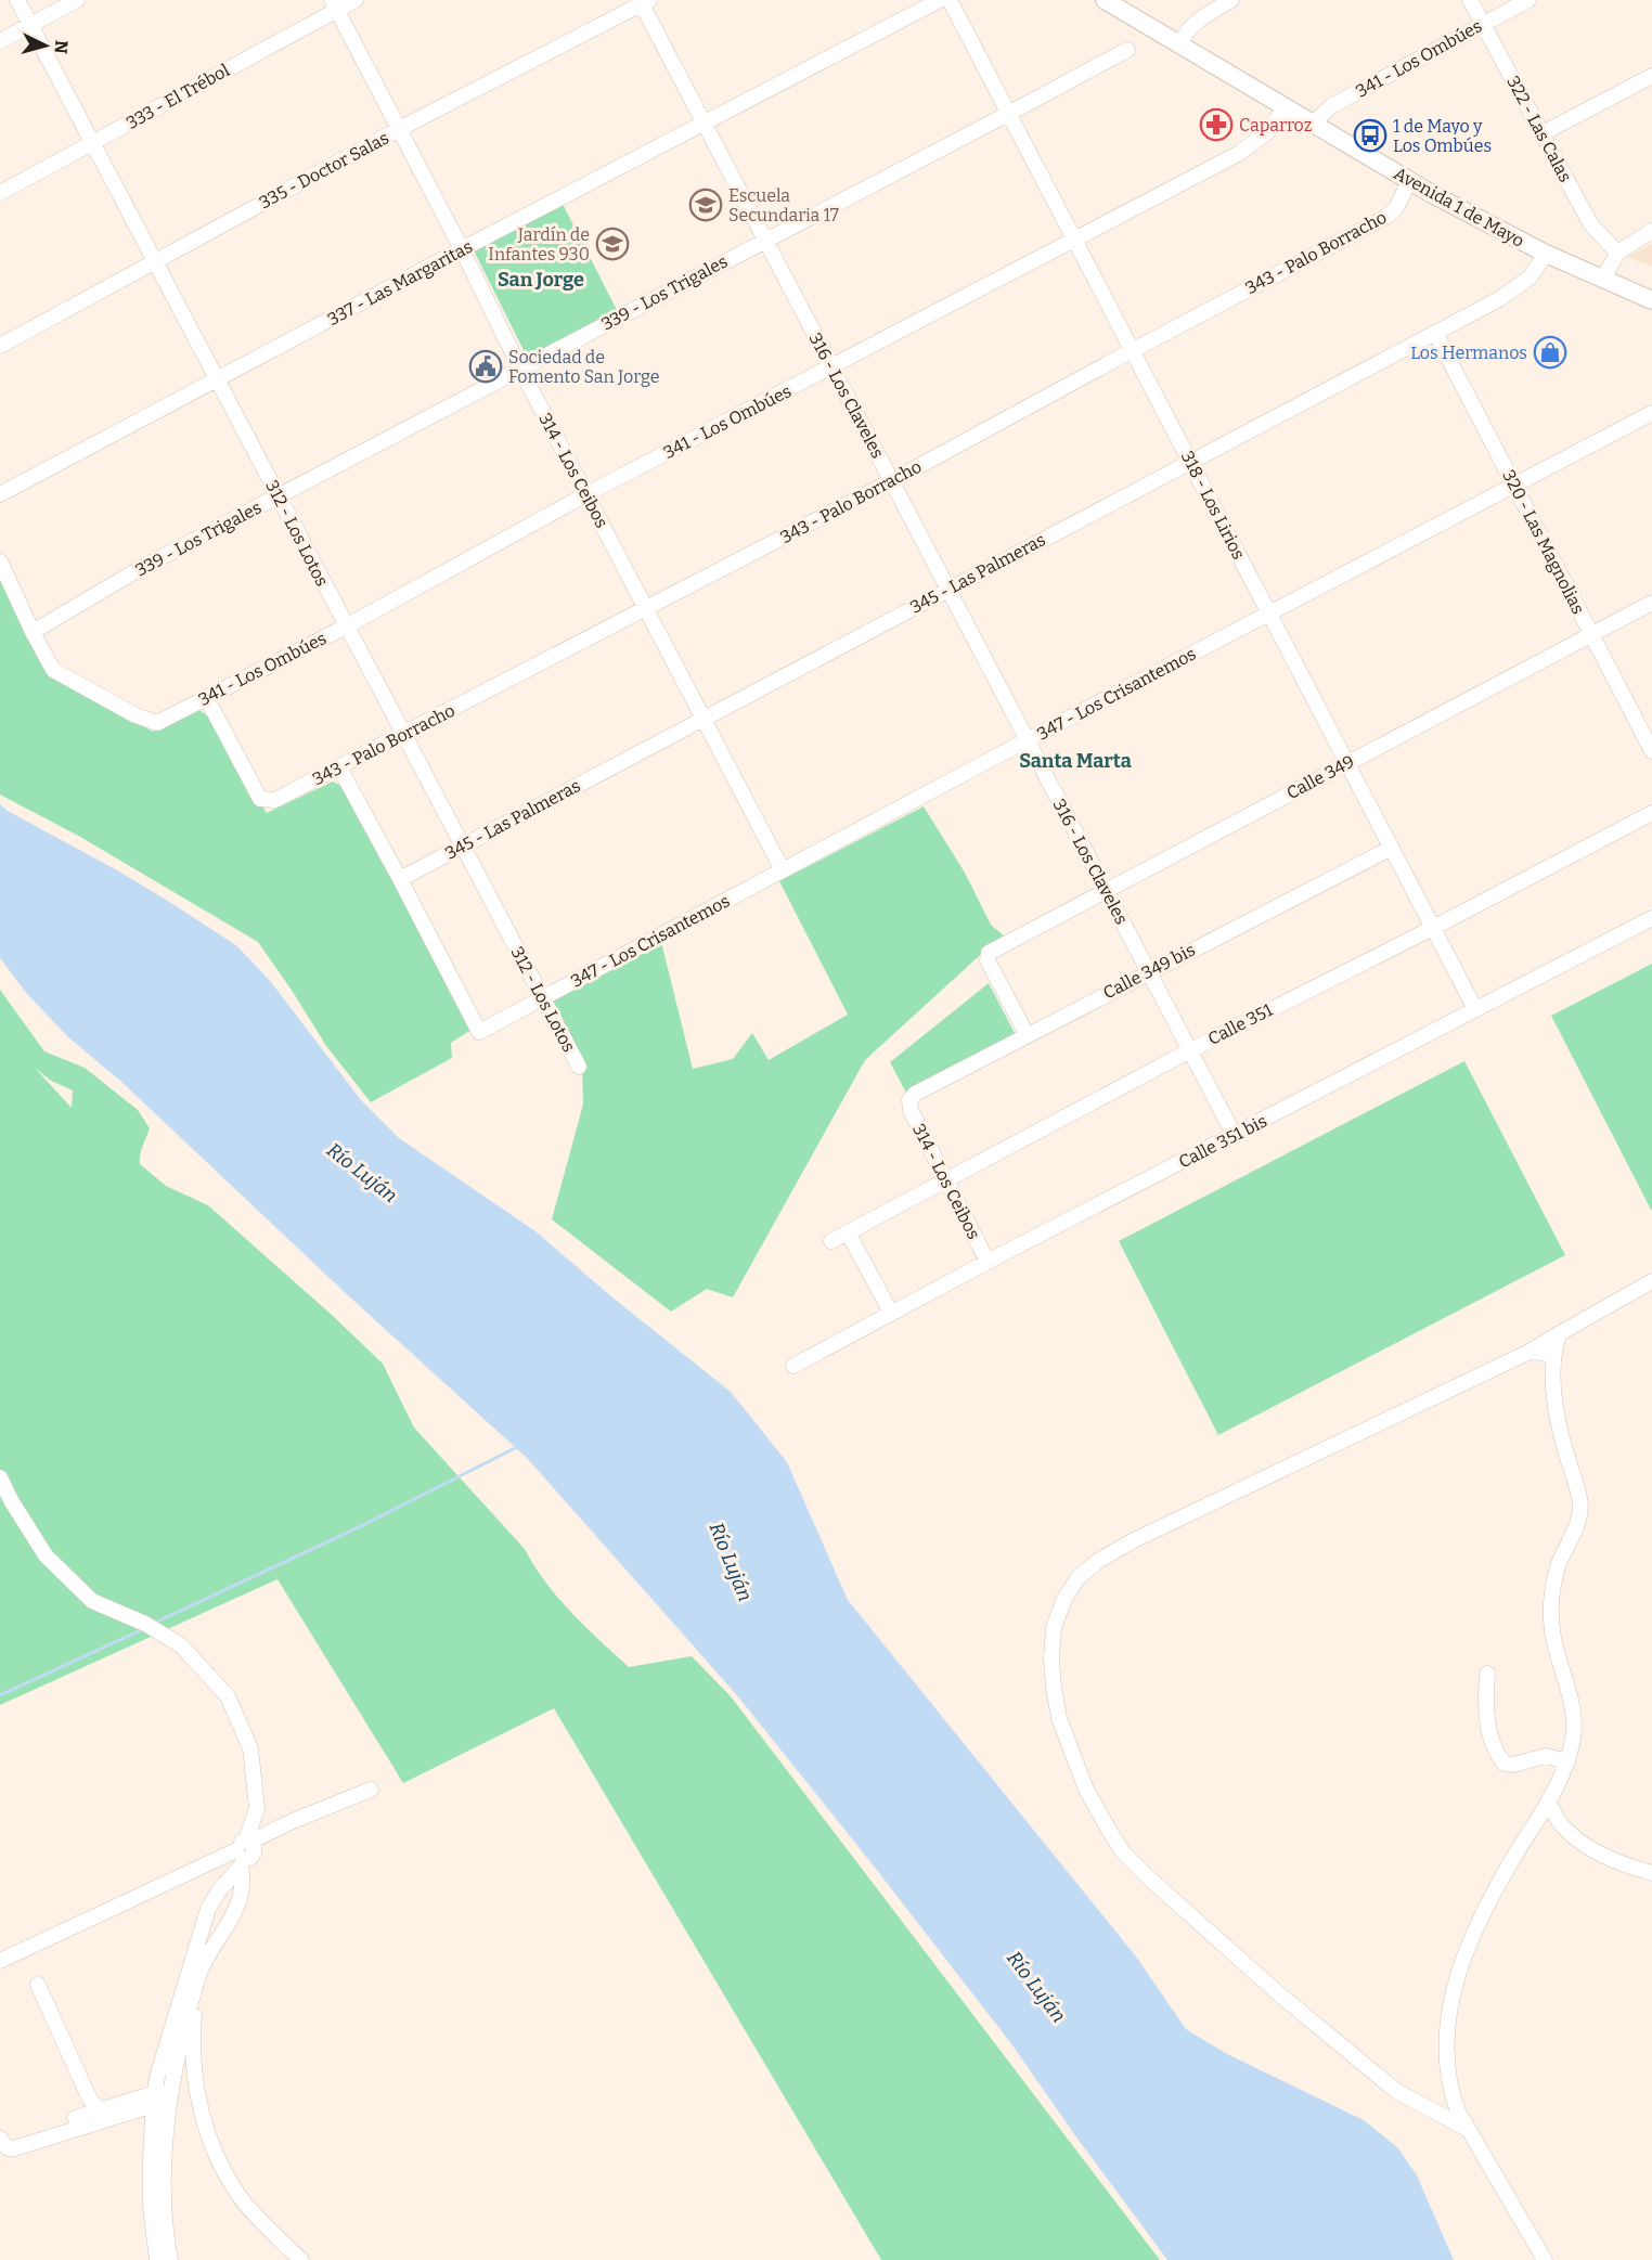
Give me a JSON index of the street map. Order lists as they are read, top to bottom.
{
  "streets": {
    "main road": ["Avenida 1 de Mayo"],
    "street": [
      "341 - Los Ombúes",
      "333 - El Trébol",
      "322 - Las Calas",
      "335 - Doctor Salas",
      "343 - Palo Borracho",
      "337 - Las Margaritas",
      "339 - Los Trigales",
      "316 - Los Claveles",
      "314 - Los Ceibos",
      "318 - Los Lirios",
      "312 - Los Lotos",
      "320 - Las Magnolias",
      "345 - Las Palmeras",
      "347 - Los Crisantemos",
      "Calle 349",
      "Calle 349 bis",
      "Calle 351",
      "Calle 351 bis"
    ]
  },
  "crossings": [
    ["341 - Los Ombúes", "322 - Las Calas"],
    ["341 - Los Ombúes", "Avenida 1 de Mayo"],
    ["341 - Los Ombúes", "343 - Palo Borracho"],
    ["341 - Los Ombúes", "339 - Los Trigales"],
    ["341 - Los Ombúes", "316 - Los Claveles"],
    ["341 - Los Ombúes", "314 - Los Ceibos"],
    ["341 - Los Ombúes", "318 - Los Lirios"],
    ["341 - Los Ombúes", "312 - Los Lotos"],
    ["333 - El Trébol", "314 - Los Ceibos"],
    ["333 - El Trébol", "312 - Los Lotos"],
    ["335 - Doctor Salas", "316 - Los Claveles"],
    ["335 - Doctor Salas", "314 - Los Ceibos"],
    ["335 - Doctor Salas", "312 - Los Lotos"],
    ["Avenida 1 de Mayo", "343 - Palo Borracho"],
    ["Avenida 1 de Mayo", "345 - Las Palmeras"],
    ["343 - Palo Borracho", "316 - Los Claveles"],
    ["343 - Palo Borracho", "314 - Los Ceibos"],
    ["343 - Palo Borracho", "318 - Los Lirios"],
    ["343 - Palo Borracho", "312 - Los Lotos"],
    ["337 - Las Margaritas", "316 - Los Claveles"],
    ["337 - Las Margaritas", "314 - Los Ceibos"],
    ["337 - Las Margaritas", "312 - Los Lotos"],
    ["339 - Los Trigales", "316 - Los Claveles"],
    ["339 - Los Trigales", "314 - Los Ceibos"],
    ["339 - Los Trigales", "318 - Los Lirios"],
    ["339 - Los Trigales", "312 - Los Lotos"],
    ["316 - Los Claveles", "345 - Las Palmeras"],
    ["316 - Los Claveles", "347 - Los Crisantemos"],
    ["316 - Los Claveles", "Calle 349"],
    ["316 - Los Claveles", "Calle 349 bis"],
    ["316 - Los Claveles", "Calle 351"],
    ["316 - Los Claveles", "Calle 351 bis"],
    ["314 - Los Ceibos", "345 - Las Palmeras"],
    ["314 - Los Ceibos", "347 - Los Crisantemos"],
    ["314 - Los Ceibos", "Calle 349 bis"],
    ["314 - Los Ceibos", "Calle 351"],
    ["314 - Los Ceibos", "Calle 351 bis"],
    ["318 - Los Lirios", "345 - Las Palmeras"],
    ["318 - Los Lirios", "347 - Los Crisantemos"],
    ["318 - Los Lirios", "Calle 349"],
    ["318 - Los Lirios", "Calle 349 bis"],
    ["318 - Los Lirios", "Calle 351"],
    ["318 - Los Lirios", "Calle 351 bis"],
    ["312 - Los Lotos", "345 - Las Palmeras"],
    ["312 - Los Lotos", "347 - Los Crisantemos"],
    ["320 - Las Magnolias", "345 - Las Palmeras"],
    ["320 - Las Magnolias", "347 - Los Crisantemos"],
    ["320 - Las Magnolias", "Calle 349"],
    ["345 - Las Palmeras", "347 - Los Crisantemos"],
    ["Calle 349", "Calle 349 bis"]
  ],
  "districts": ["San Jorge", "Santa Marta"],
  "water": ["Río Luján"],
  "places": {
    "pharmacy": ["Caparroz"],
    "bus stop": ["1 de Mayo y Los Ombúes"],
    "school or university": ["Escuela Secundaria 17", "Jardín de Infantes 930"],
    "shop": ["Los Hermanos"],
    "public building": ["Sociedad de Fomento San Jorge"]
  },
  "north": "right"
}
